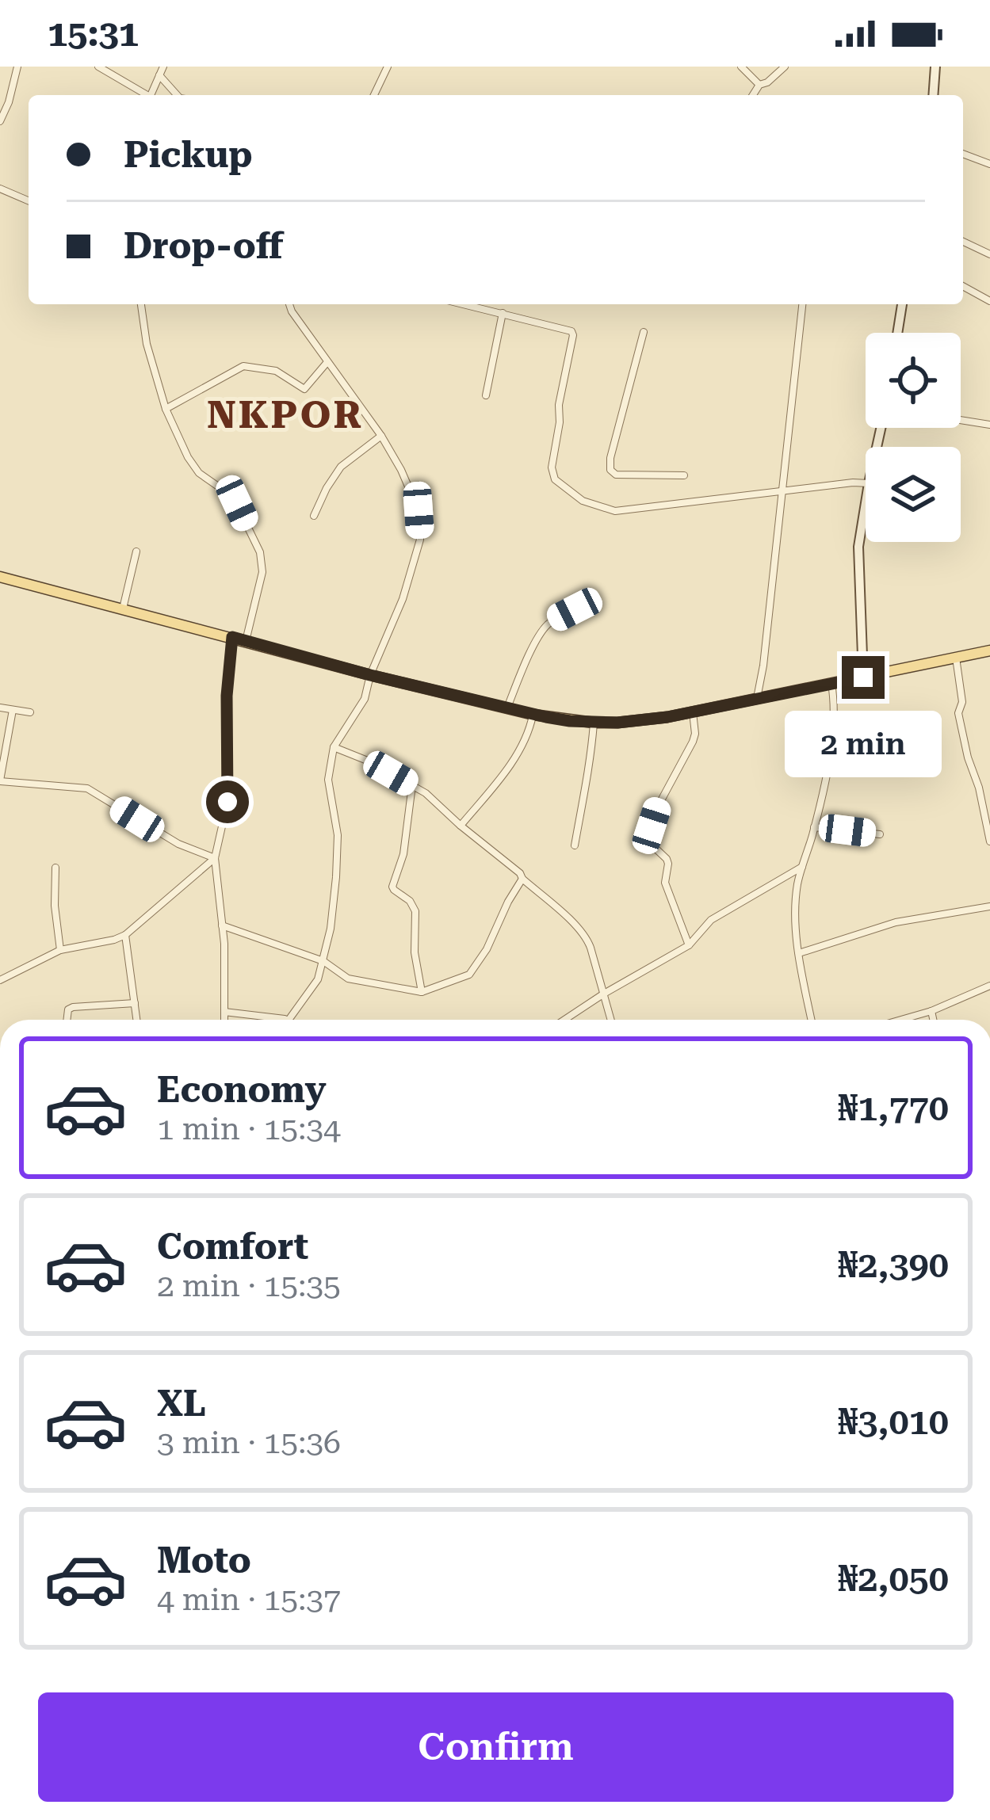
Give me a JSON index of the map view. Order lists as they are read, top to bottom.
{
  "districts": ["NKPOR"],
  "page": {
    "status": "15:31",
    "banner": ["Pickup", "Drop-off"],
    "bubble": "2 min",
    "list": [
      {
        "name": "Economy",
        "note": "1 min · 15:34",
        "value": "₦1,770"
      },
      {
        "name": "Comfort",
        "note": "2 min · 15:35",
        "value": "₦2,390"
      },
      {
        "name": "XL",
        "note": "3 min · 15:36",
        "value": "₦3,010"
      },
      {
        "name": "Moto",
        "note": "4 min · 15:37",
        "value": "₦2,050"
      }
    ],
    "buttons": "Confirm"
  }
}
